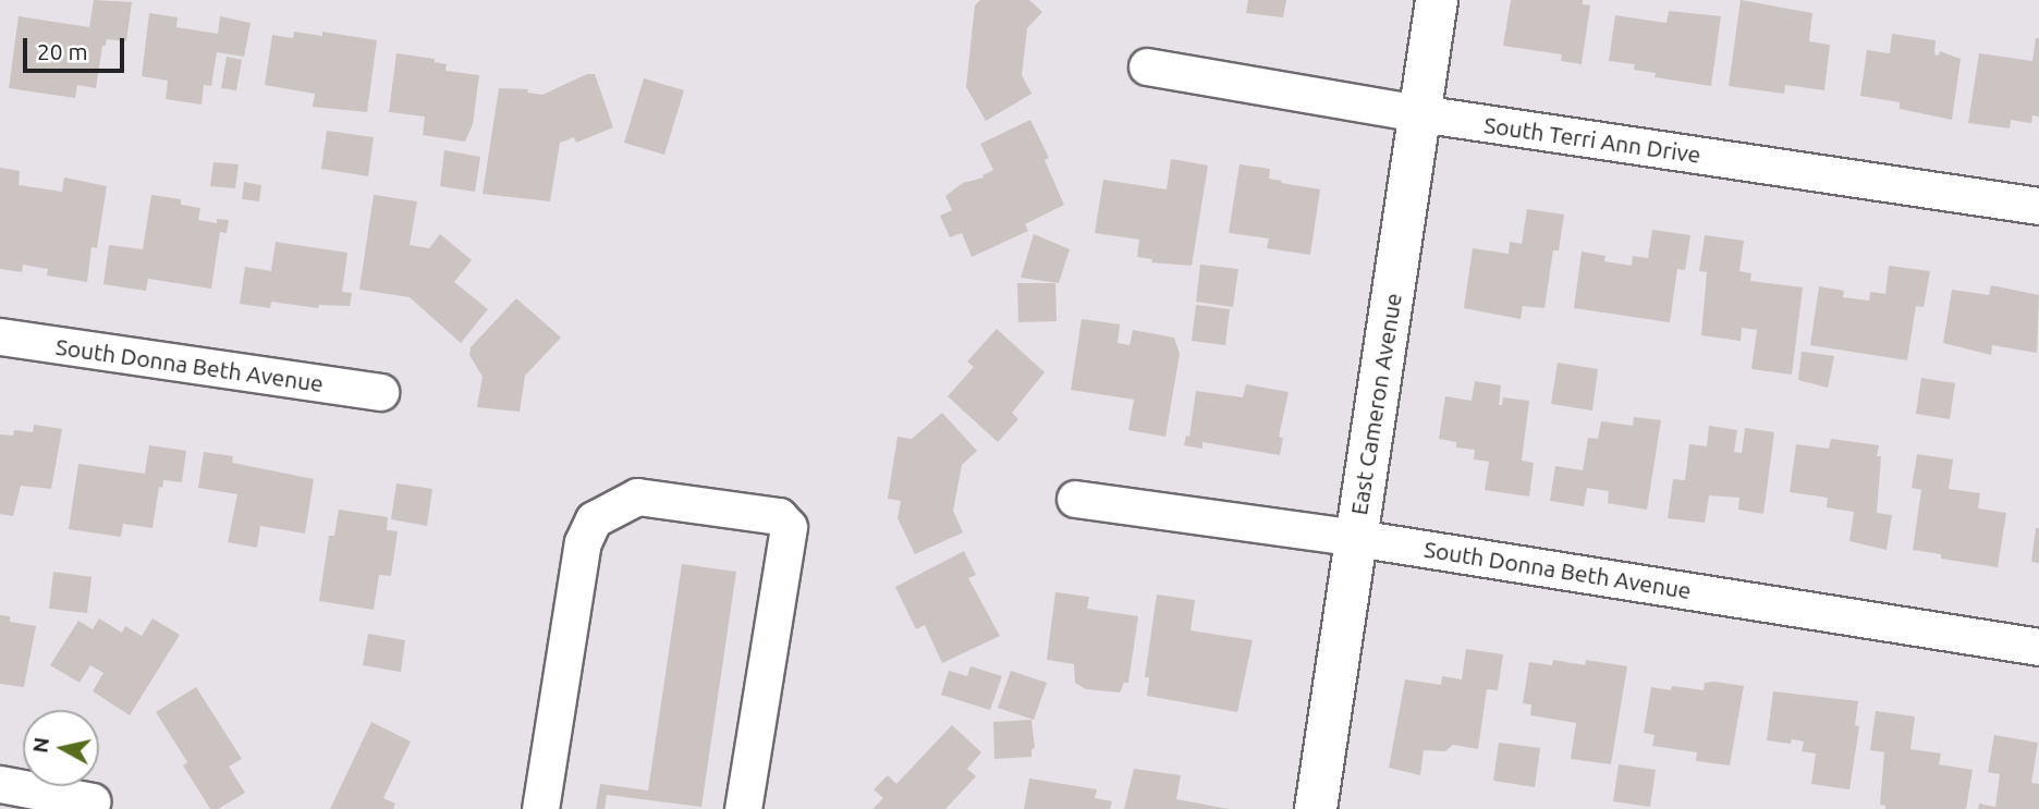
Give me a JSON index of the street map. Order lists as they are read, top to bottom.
{
  "streets": {
    "main road": ["East Cameron Avenue"],
    "street": ["South Terri Ann Drive", "South Donna Beth Avenue"]
  },
  "crossings": [
    ["South Terri Ann Drive", "East Cameron Avenue"],
    ["South Donna Beth Avenue", "East Cameron Avenue"]
  ],
  "scale_bar": "20 m",
  "north": "left"
}
